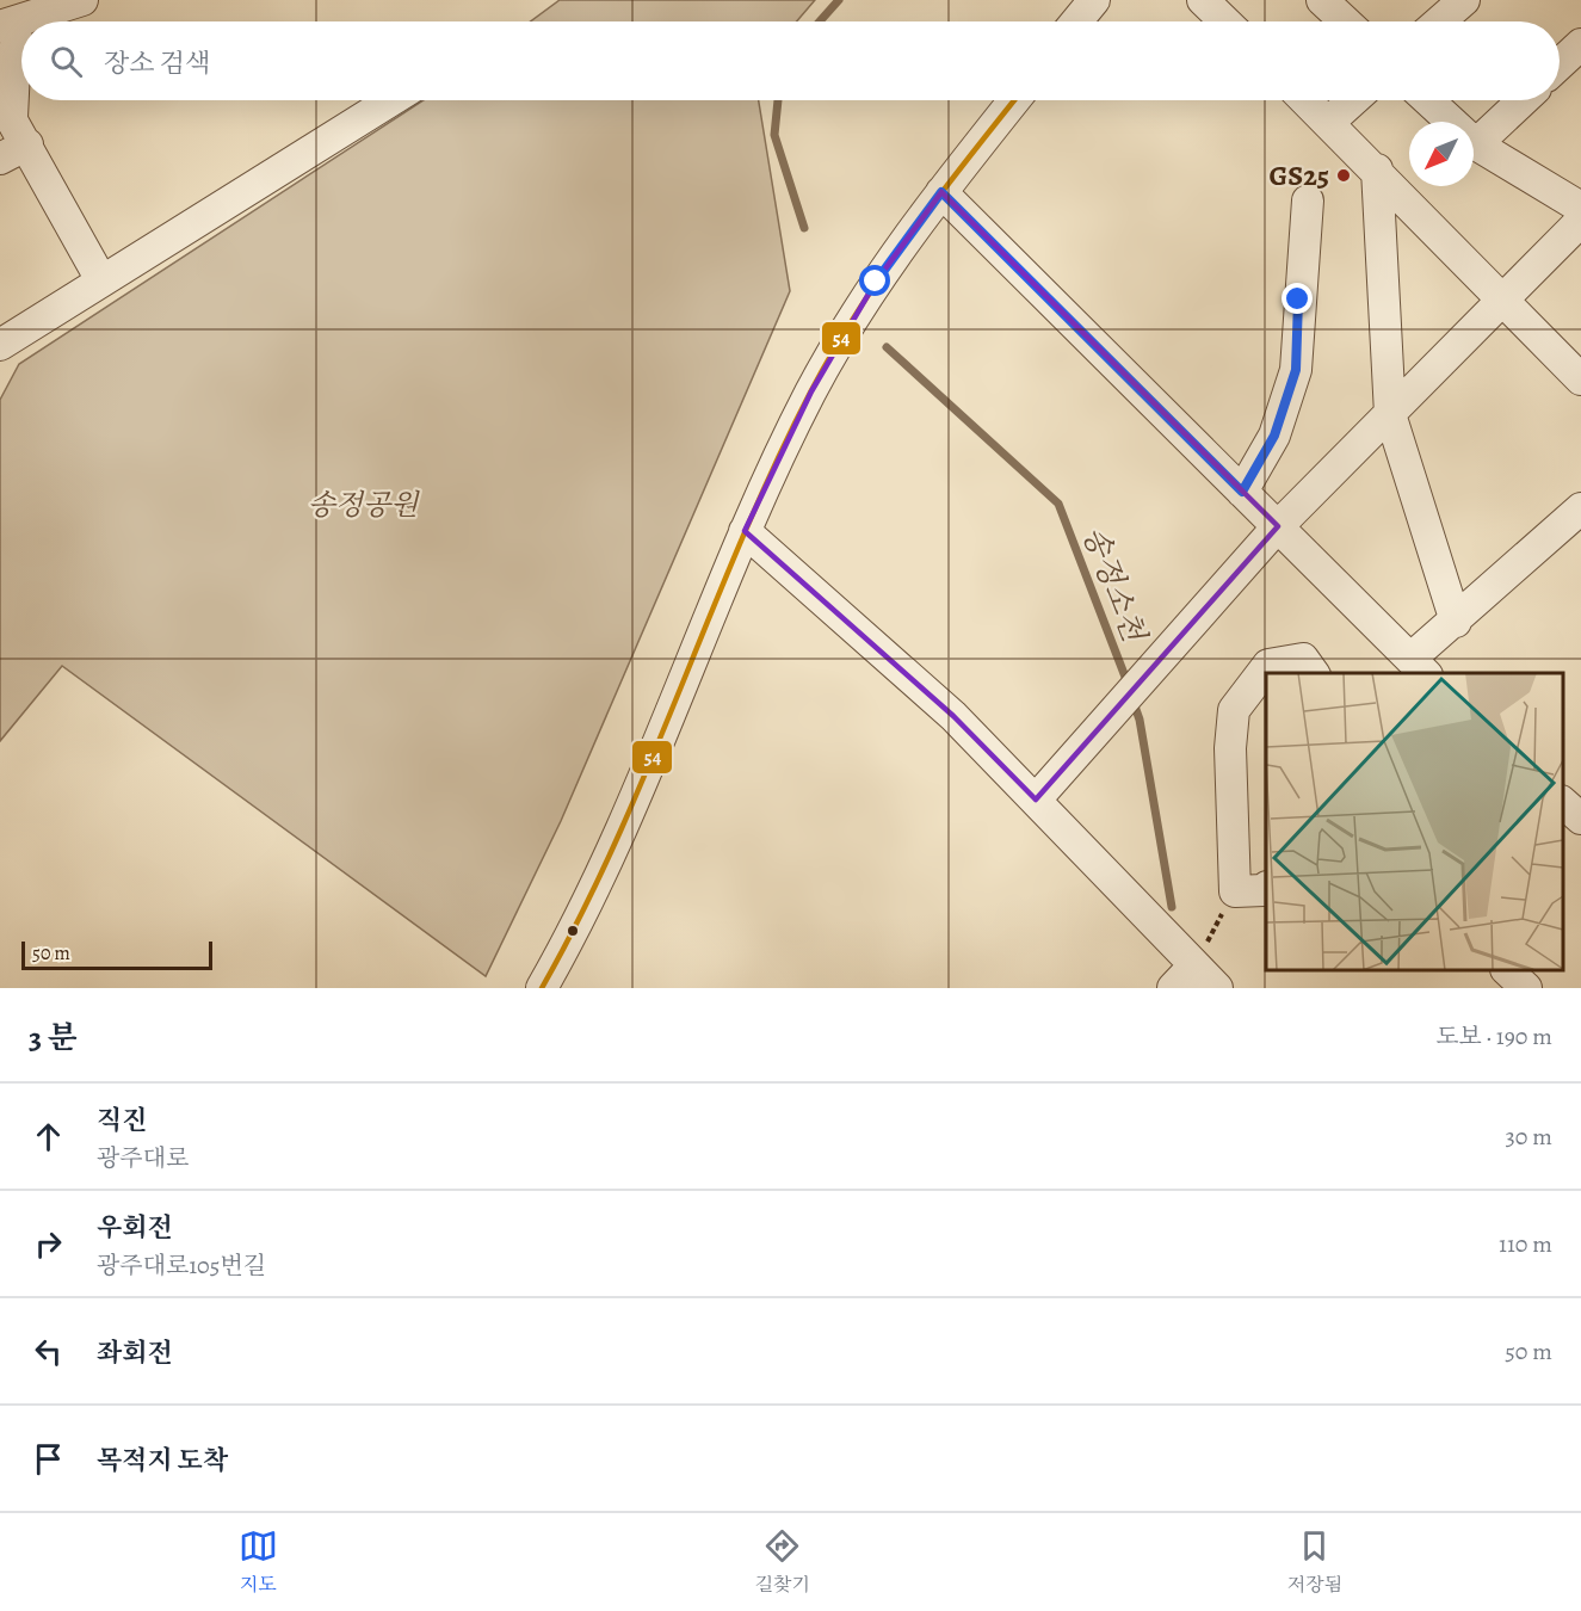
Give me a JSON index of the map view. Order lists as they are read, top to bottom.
{
  "water": ["송정소천"],
  "parks": ["송정공원"],
  "places": ["GS25"],
  "lines": ["transit line 54"],
  "scale_bar": "50 m",
  "north": "bottom left",
  "page": {
    "search": "장소 검색",
    "scale": "50 m",
    "heading": ["3 분", "도보 · 190 m"],
    "list": [
      ["직진", "광주대로", "30 m"],
      ["우회전", "광주대로105번길", "110 m"],
      ["좌회전", "50 m"],
      "목적지 도착"
    ],
    "nav": ["지도", "길찾기", "저장됨"]
  }
}
